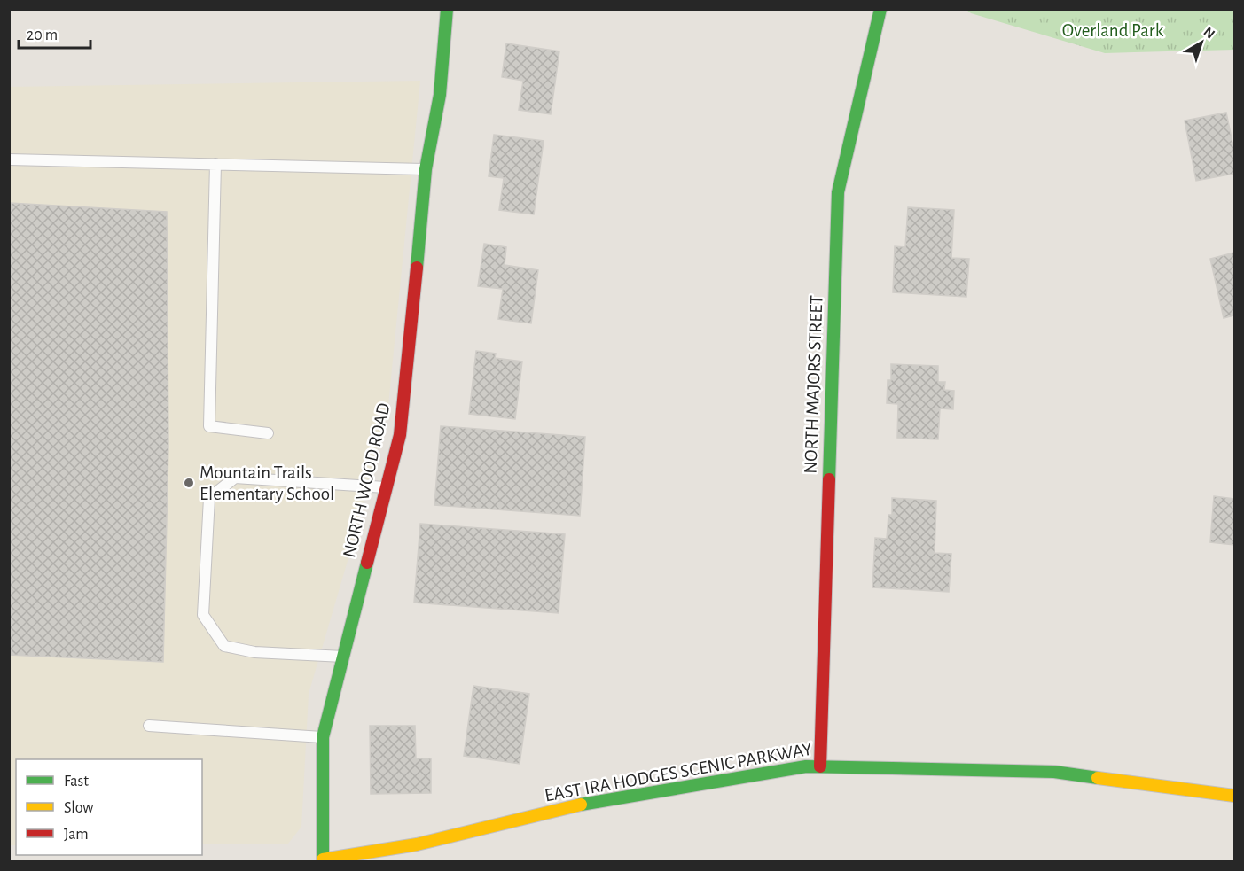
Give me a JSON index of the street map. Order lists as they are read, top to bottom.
{
  "streets": {
    "street": ["NORTH MAJORS STREET", "NORTH WOOD ROAD", "EAST IRA HODGES SCENIC PARKWAY"]
  },
  "crossings": [
    ["NORTH MAJORS STREET", "EAST IRA HODGES SCENIC PARKWAY"],
    ["NORTH WOOD ROAD", "EAST IRA HODGES SCENIC PARKWAY"]
  ],
  "parks": ["Overland Park"],
  "places": ["Mountain Trails Elementary School"],
  "legend": ["Fast", "Slow", "Jam"],
  "scale_bar": "20 m",
  "north": "top right"
}
